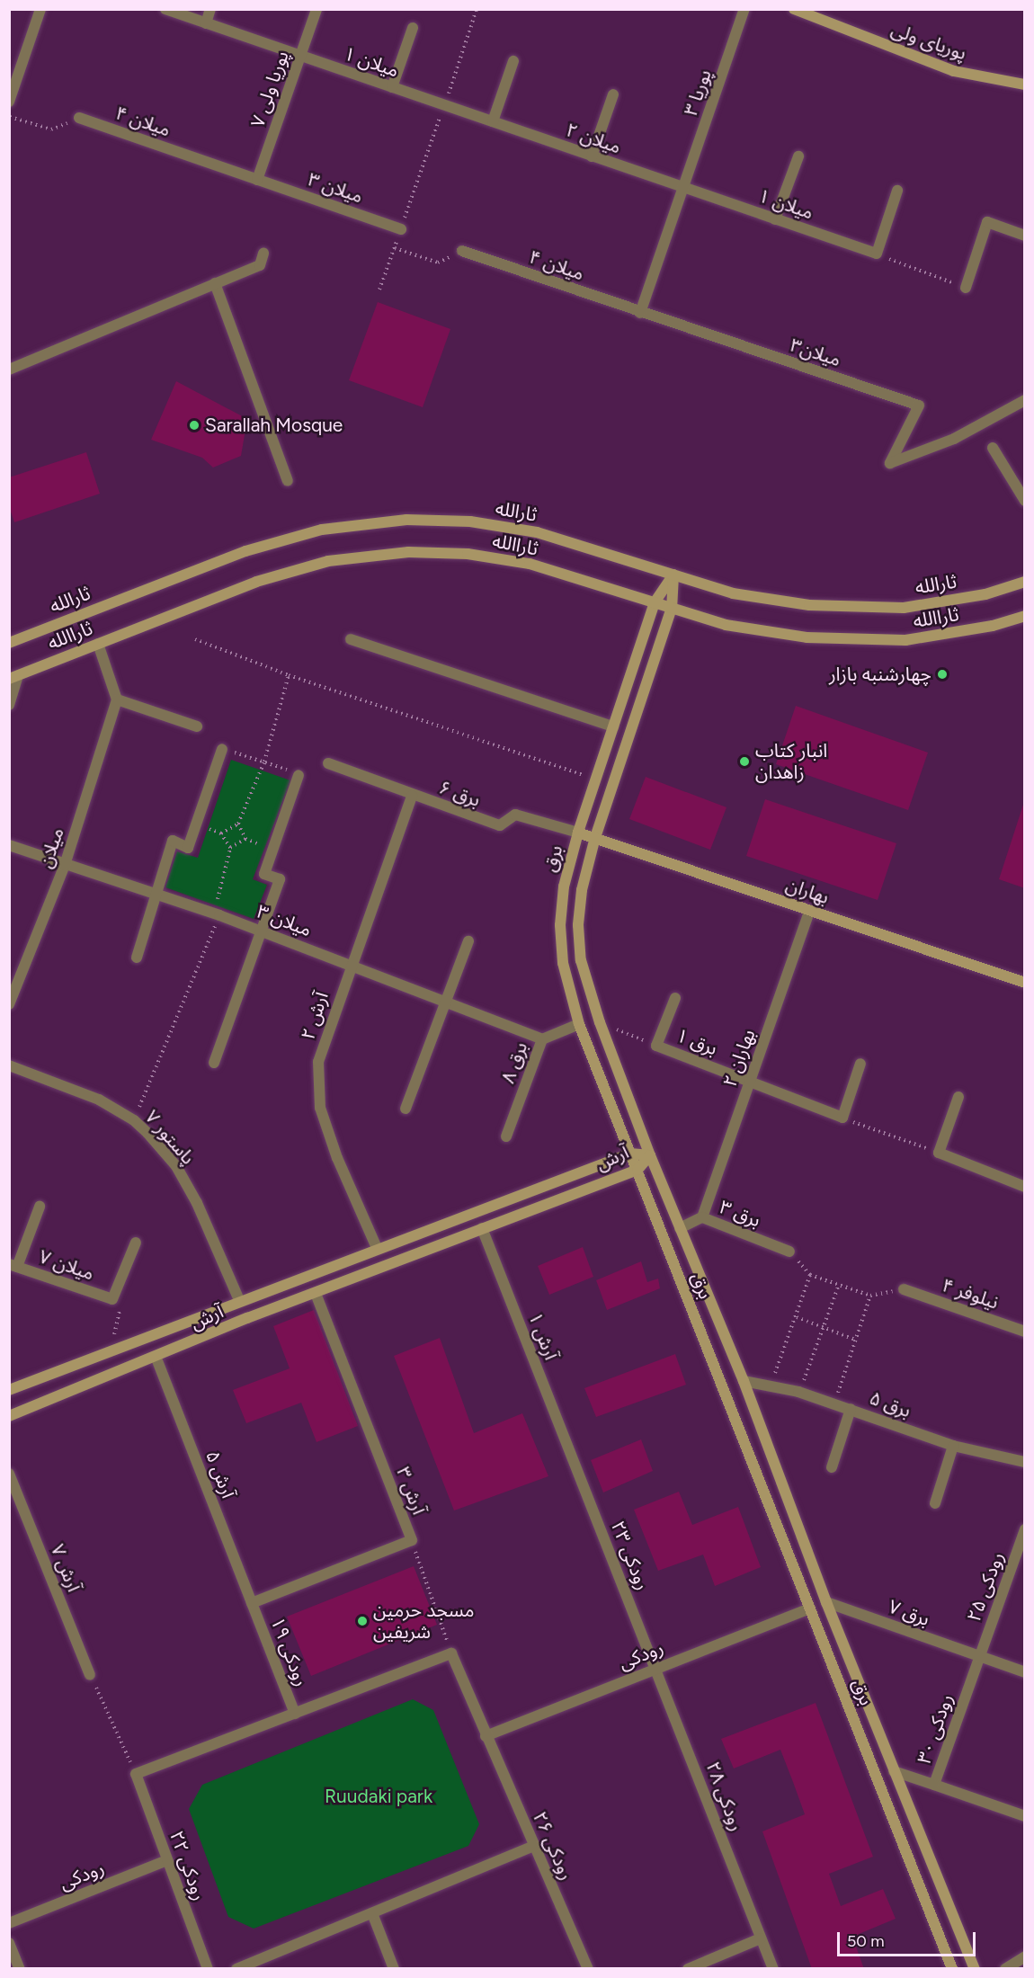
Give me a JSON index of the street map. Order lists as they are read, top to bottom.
{
  "streets": {
    "street": [
      "پوریای ولی",
      "میلان ۱",
      "پوریا ولی ۷",
      "پوریا ۳",
      "میلان ۴",
      "میلان ۲",
      "میلان ۳",
      "میلان۳",
      "ثارالله",
      "ثاراالله",
      "برق ۶",
      "میلان",
      "برق",
      "بهاران",
      "آرش ۲",
      "برق ۱",
      "بهاران ۲",
      "برق ۸",
      "پاستور ۷",
      "آرش",
      "برق ۳",
      "میلان ۷",
      "نیلوفر ۴",
      "آرش ۱",
      "برق ۵",
      "آرش ۵",
      "آرش ۳",
      "رودکی ۲۳",
      "آرش ۷",
      "رودکی ۲۵",
      "برق ۷",
      "رودکی ۱۹",
      "رودکی",
      "رودکی ۳۰",
      "رودکی ۲۸",
      "رودکی ۲۶",
      "رودکی ۲۲"
    ]
  },
  "crossings": [
    ["میلان ۱", "پوریا ولی ۷"],
    ["میلان ۱", "پوریا ۳"],
    ["میلان ۱", "میلان ۲"],
    ["پوریا ولی ۷", "میلان ۴"],
    ["پوریا ولی ۷", "میلان ۳"],
    ["پوریا ۳", "میلان ۴"],
    ["پوریا ۳", "میلان ۲"],
    ["پوریا ۳", "میلان۳"],
    ["میلان ۴", "میلان ۳"],
    ["میلان ۴", "میلان۳"],
    ["میلان ۳", "میلان"],
    ["میلان ۳", "آرش ۲"],
    ["میلان ۳", "برق ۸"],
    ["ثارالله", "برق"],
    ["ثاراالله", "برق"],
    ["برق ۶", "برق"],
    ["برق ۶", "بهاران"],
    ["برق ۶", "آرش ۲"],
    ["برق", "بهاران"],
    ["برق", "برق ۱"],
    ["برق", "برق ۸"],
    ["برق", "آرش"],
    ["برق", "برق ۳"],
    ["برق", "برق ۵"],
    ["برق", "برق ۷"],
    ["برق", "رودکی"],
    ["بهاران", "بهاران ۲"],
    ["آرش ۲", "آرش"],
    ["برق ۱", "بهاران ۲"],
    ["بهاران ۲", "برق ۳"],
    ["پاستور ۷", "آرش"],
    ["آرش", "آرش ۱"],
    ["آرش", "آرش ۵"],
    ["آرش", "آرش ۳"],
    ["آرش ۱", "رودکی ۲۳"],
    ["آرش ۵", "آرش ۳"],
    ["آرش ۵", "رودکی ۱۹"],
    ["آرش ۳", "رودکی ۱۹"],
    ["رودکی ۲۳", "رودکی"],
    ["رودکی ۲۳", "رودکی ۲۸"],
    ["رودکی ۲۵", "برق ۷"],
    ["رودکی ۲۵", "رودکی ۳۰"],
    ["برق ۷", "رودکی ۳۰"],
    ["رودکی", "رودکی ۲۸"],
    ["رودکی", "رودکی ۲۶"],
    ["رودکی", "رودکی ۲۲"]
  ],
  "parks": ["Ruudaki park"],
  "places": [
    "Sarallah Mosque",
    "چهارشنبه بازار",
    "انبار کتاب زاهدان",
    "مسجد حرمین شریفین"
  ],
  "scale_bar": "50 m"
}
